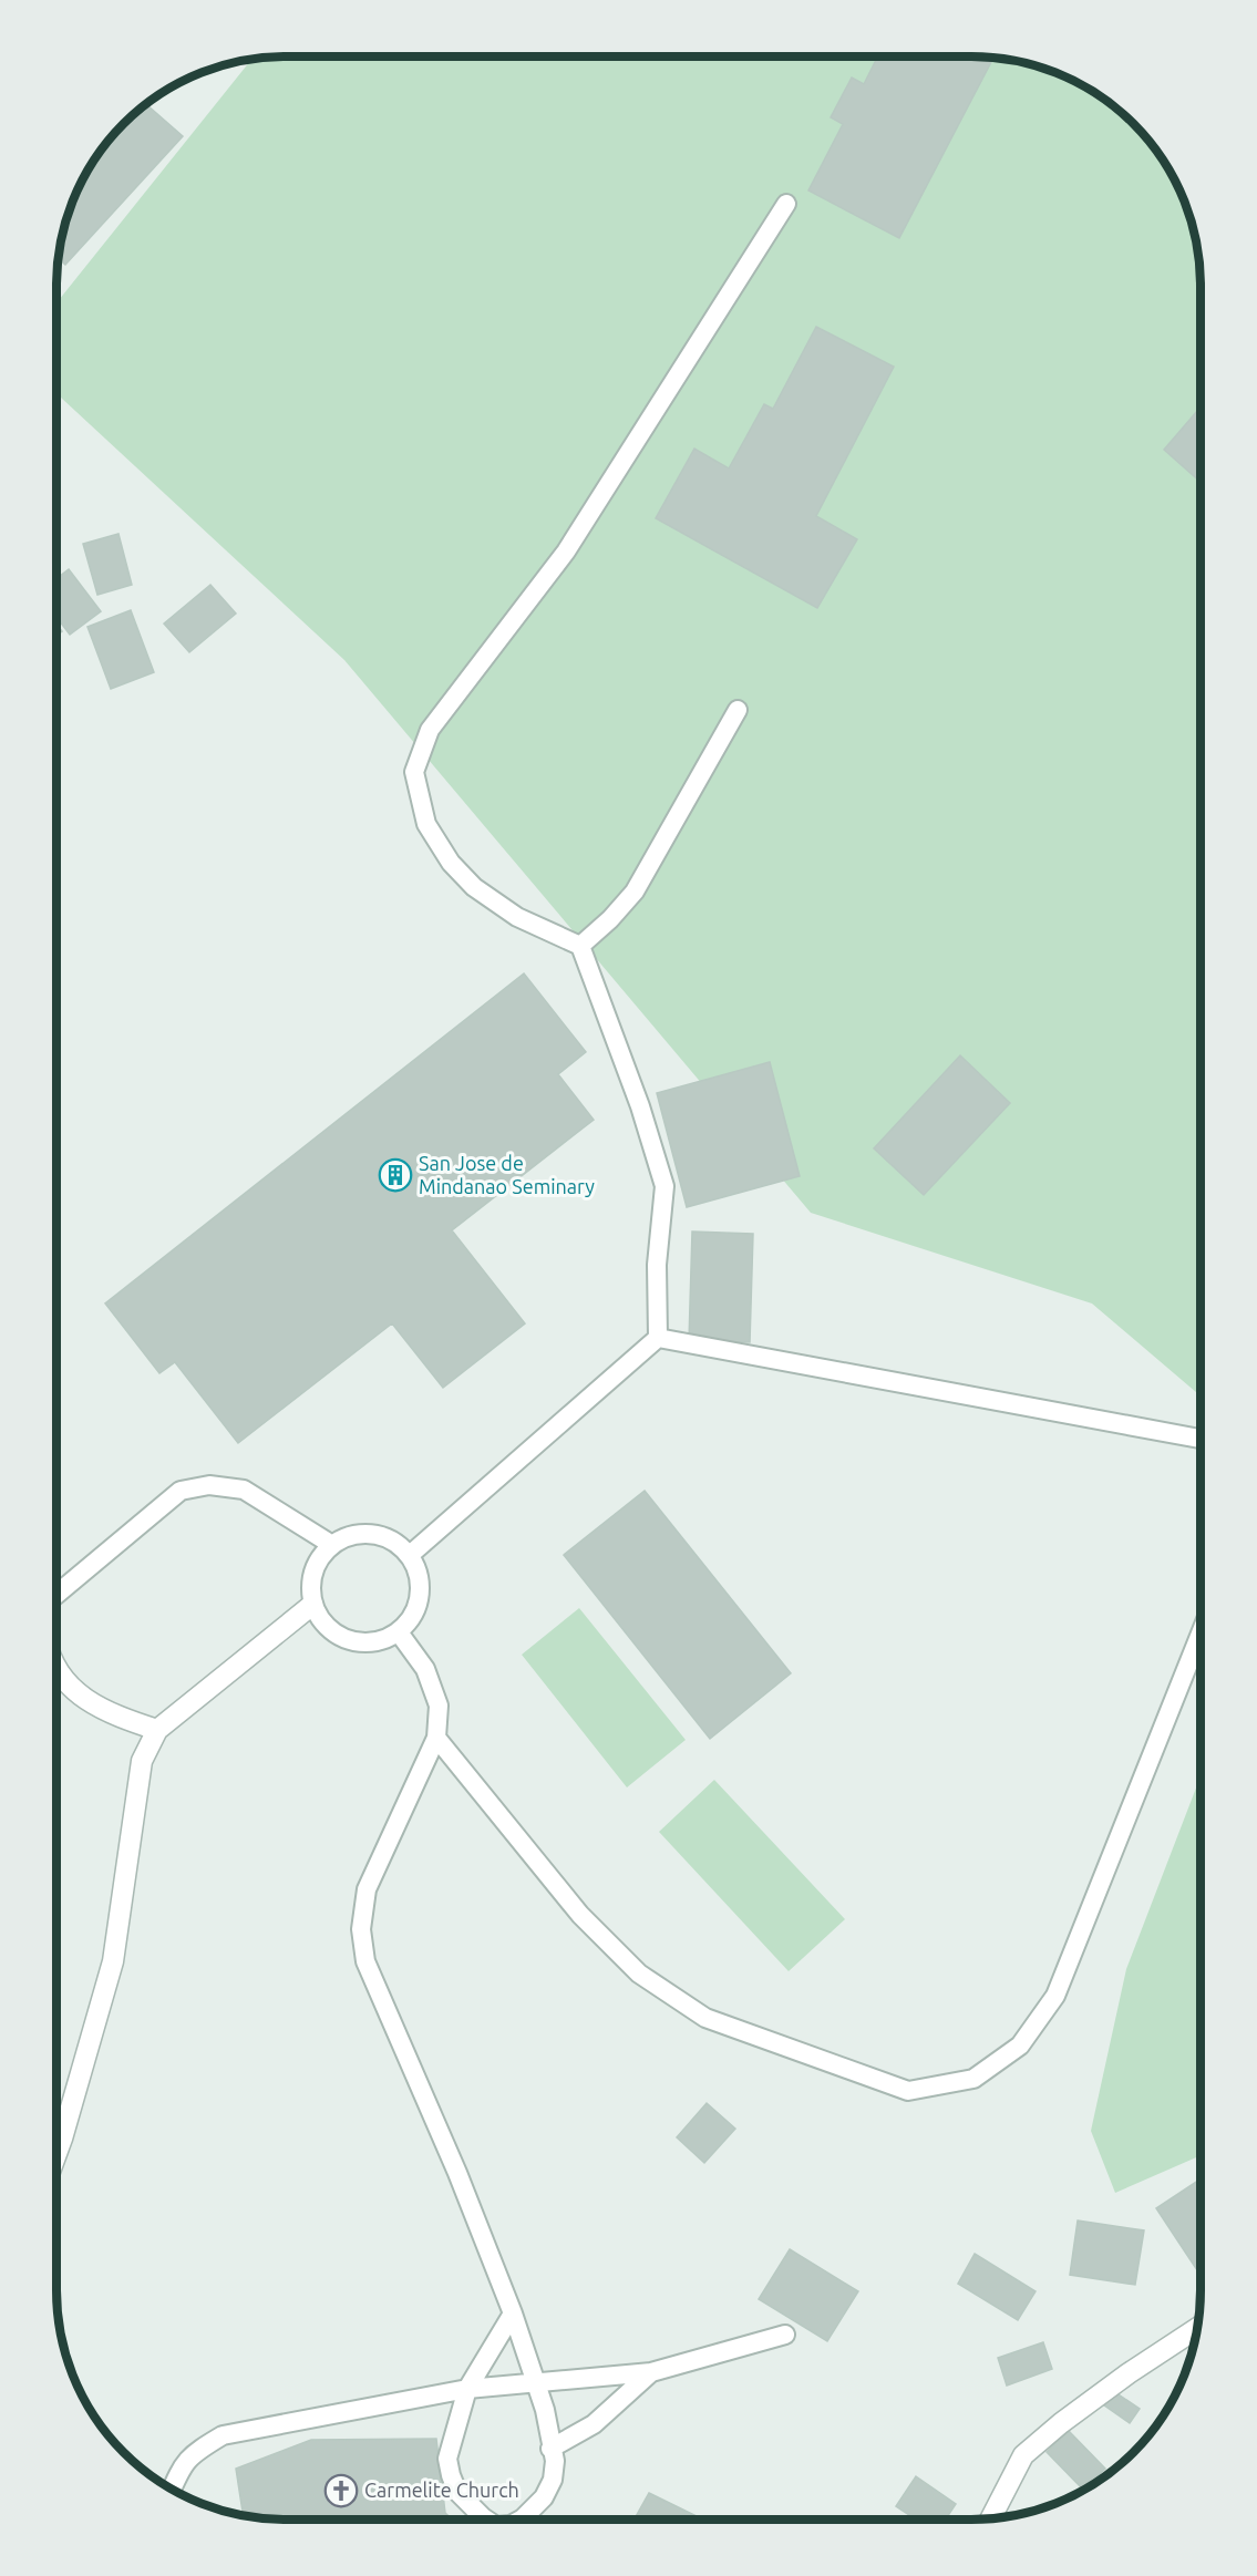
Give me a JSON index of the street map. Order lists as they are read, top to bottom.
{
  "places": {
    "building": ["San Jose de Mindanao Seminary"],
    "church": ["Carmelite Church"]
  }
}
